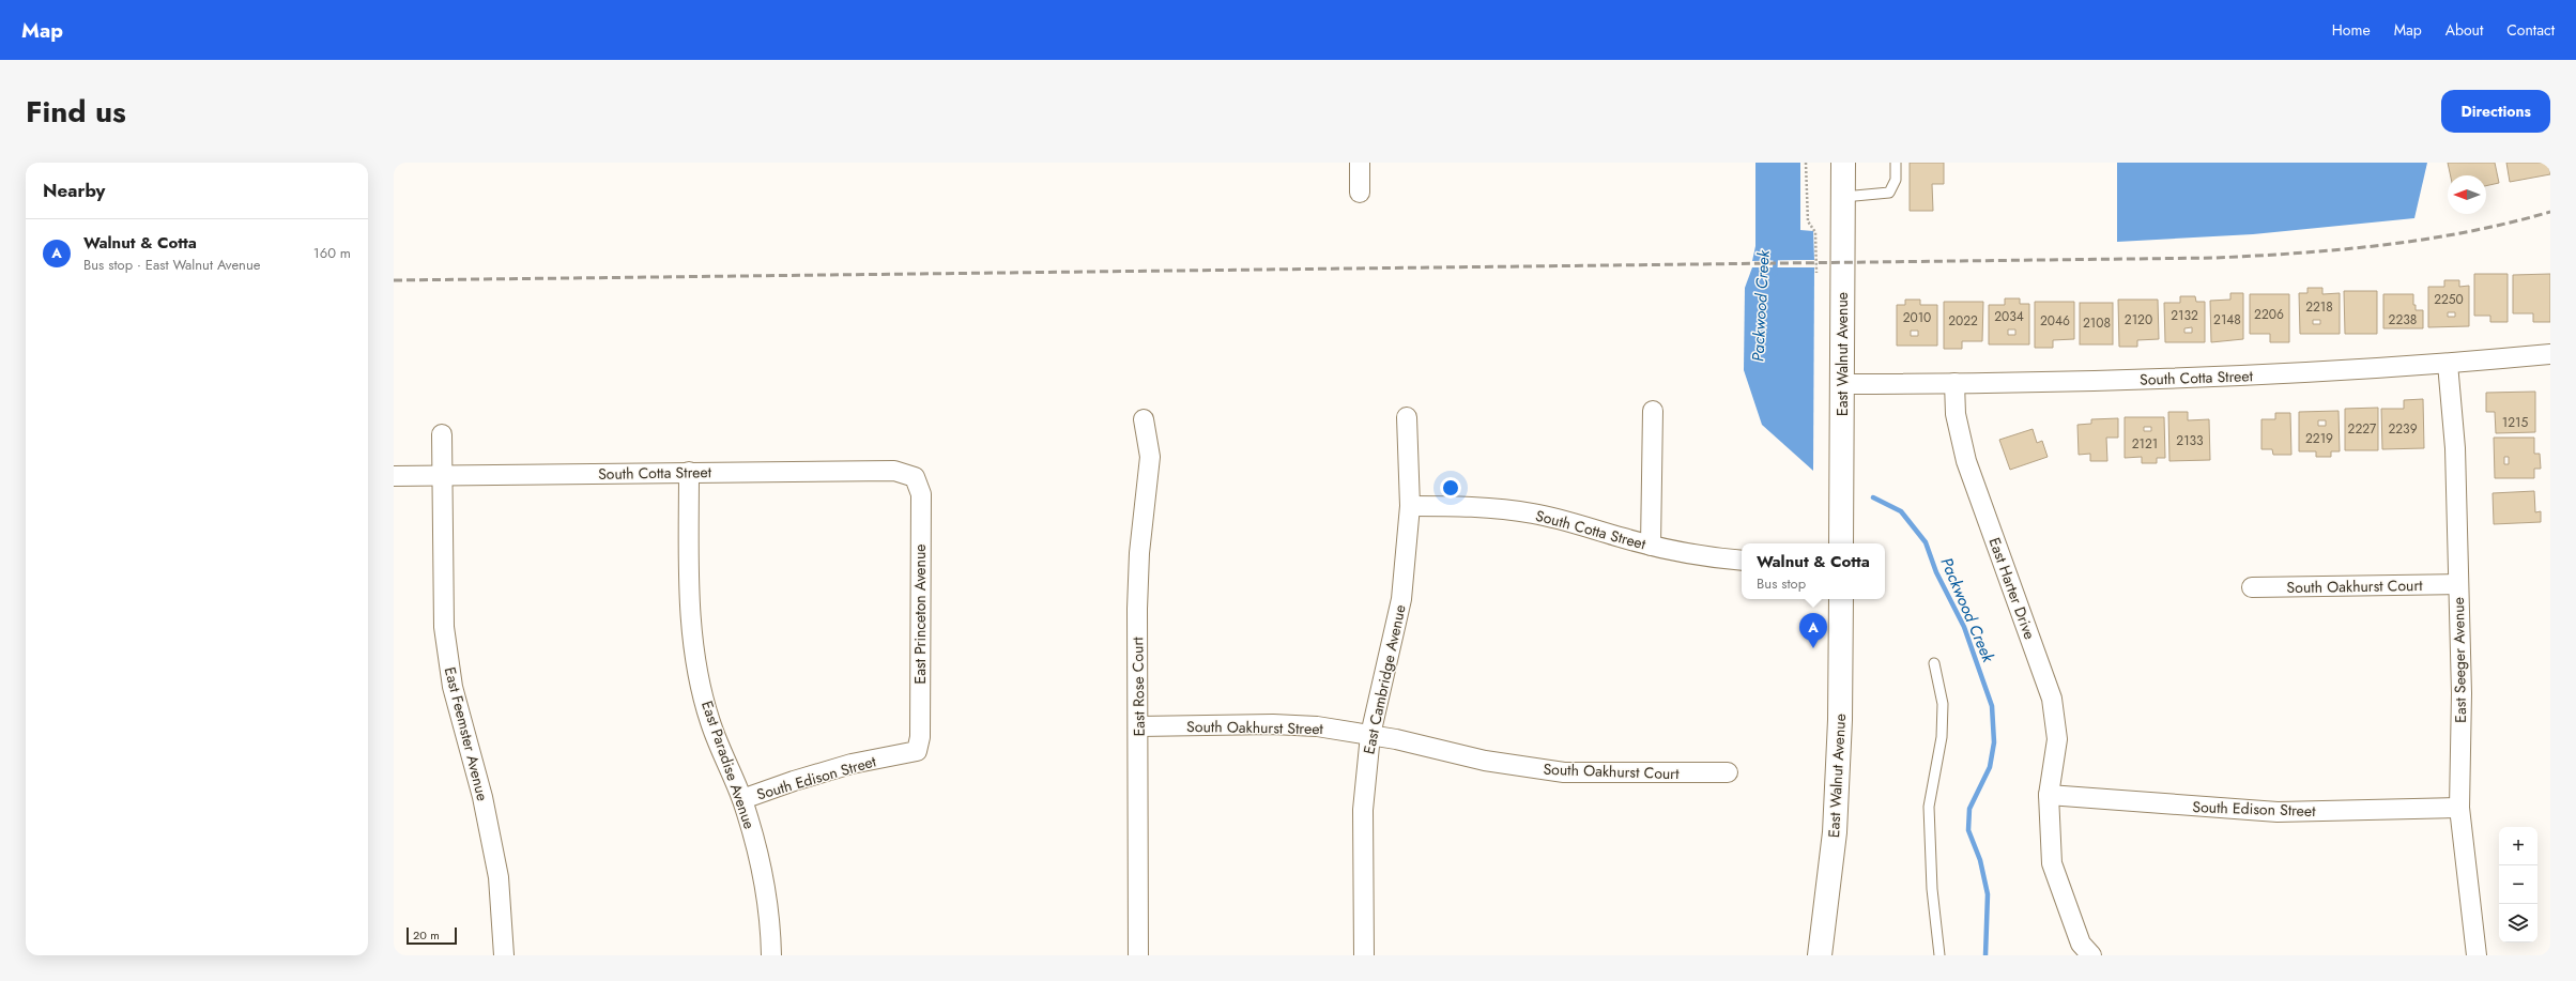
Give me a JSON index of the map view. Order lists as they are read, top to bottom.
{
  "streets": {
    "main road": ["East Walnut Avenue"],
    "street": [
      "South Cotta Street",
      "South Oakhurst Court",
      "East Harter Drive",
      "East Princeton Avenue",
      "East Seeger Avenue",
      "East Cambridge Avenue",
      "East Rose Court",
      "South Oakhurst Street",
      "East Feemster Avenue",
      "East Paradise Avenue",
      "South Edison Street"
    ]
  },
  "crossings": [
    ["East Walnut Avenue", "South Cotta Street"],
    ["South Cotta Street", "East Harter Drive"],
    ["South Cotta Street", "East Princeton Avenue"],
    ["South Cotta Street", "East Seeger Avenue"],
    ["South Cotta Street", "East Cambridge Avenue"],
    ["South Cotta Street", "East Feemster Avenue"],
    ["South Cotta Street", "East Paradise Avenue"],
    ["South Oakhurst Court", "East Seeger Avenue"],
    ["South Oakhurst Court", "East Cambridge Avenue"],
    ["South Oakhurst Court", "South Oakhurst Street"],
    ["East Harter Drive", "South Edison Street"],
    ["East Princeton Avenue", "South Edison Street"],
    ["East Seeger Avenue", "South Edison Street"],
    ["East Cambridge Avenue", "South Oakhurst Street"],
    ["East Rose Court", "South Oakhurst Street"],
    ["East Paradise Avenue", "South Edison Street"]
  ],
  "water": ["Packwood Creek"],
  "house_numbers": [
    "2250",
    "2218",
    "2206",
    "2132",
    "2034",
    "2010",
    "2120",
    "2148",
    "2238",
    "2022",
    "2046",
    "2108",
    "1215",
    "2227",
    "2239",
    "2219",
    "2133",
    "2121"
  ],
  "scale_bar": "20 m",
  "north": "left",
  "page": {
    "header": "Map",
    "nav": [
      "Home",
      "Map",
      "About",
      "Contact"
    ],
    "title": "Find us",
    "buttons": "Directions",
    "heading": "Nearby",
    "list": [
      {
        "mark": "A",
        "name": "Walnut & Cotta",
        "note": "Bus stop · East Walnut Avenue",
        "value": "160 m"
      }
    ],
    "popup": ["Walnut & Cotta", "Bus stop"],
    "pins": "A",
    "map_buttons": ["+", "−"],
    "scale": "20 m"
  }
}
